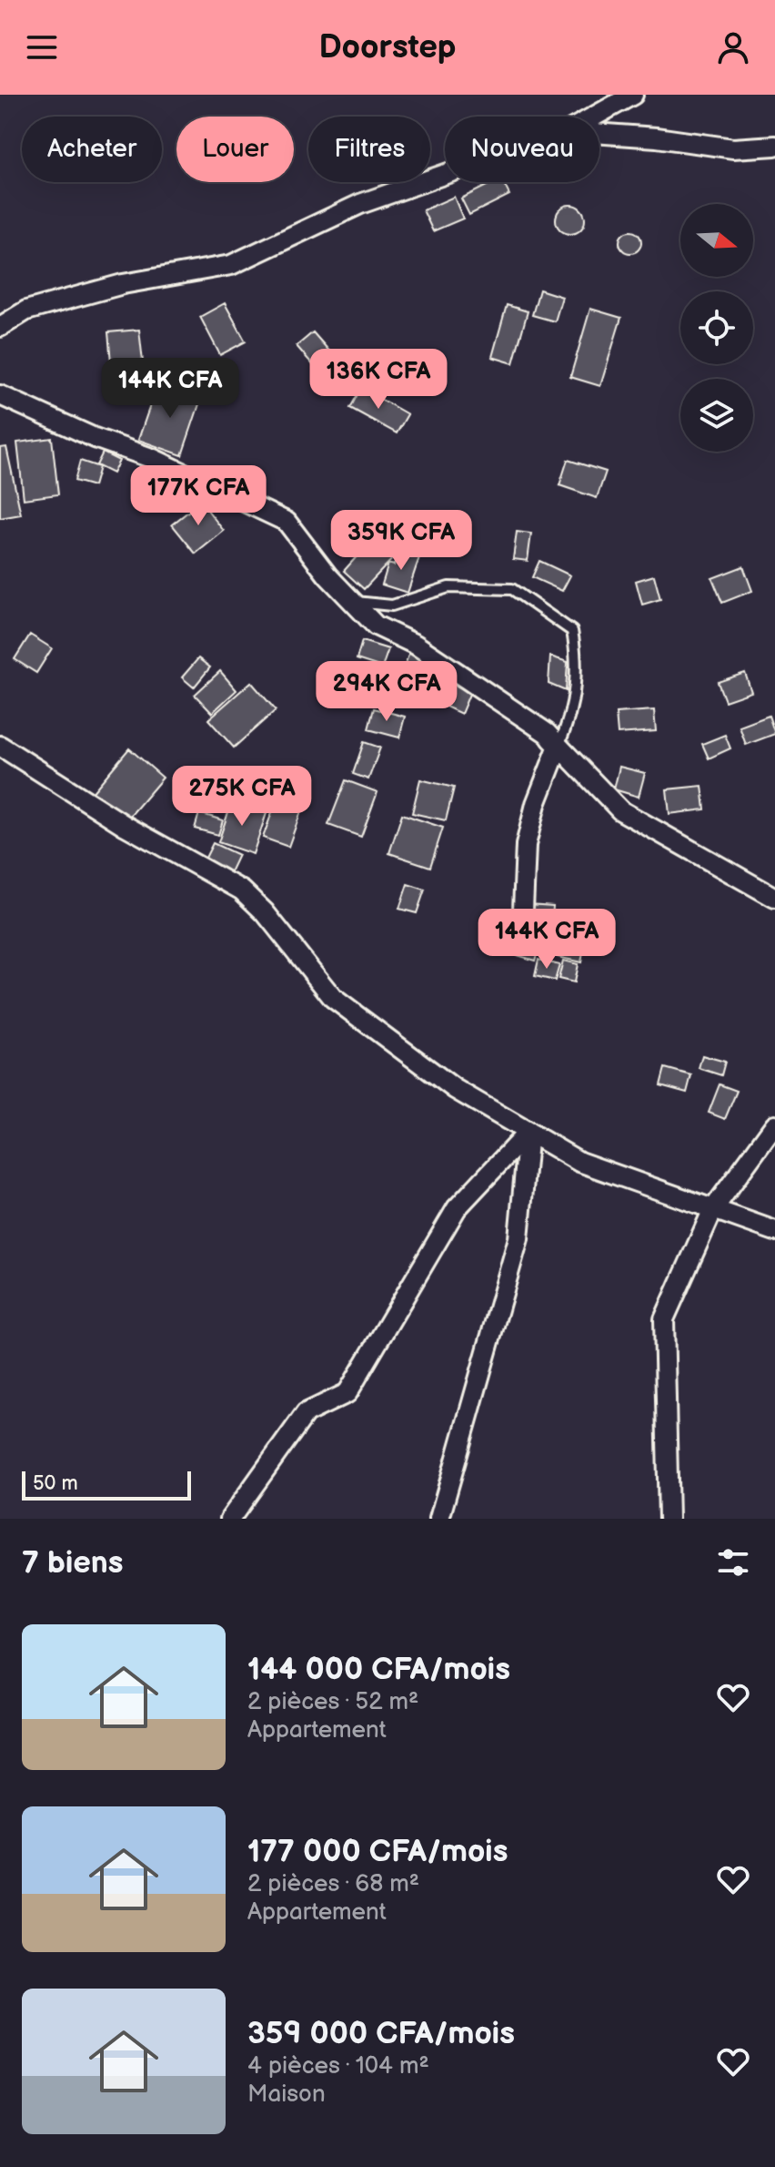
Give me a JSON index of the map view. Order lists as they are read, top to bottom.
{
  "scale_bar": "50 m",
  "north": "right",
  "page": {
    "header": "Doorstep",
    "chip": [
      "Acheter",
      "Louer",
      "Filtres",
      "Nouveau"
    ],
    "price": [
      "136K CFA",
      "144K CFA",
      "177K CFA",
      "359K CFA",
      "294K CFA",
      "275K CFA",
      "144K CFA"
    ],
    "scale": "50 m",
    "heading": "7 biens",
    "list": [
      {
        "name": "144 000 CFA/mois",
        "note": "2 pièces · 52 m² · Appartement"
      },
      {
        "name": "177 000 CFA/mois",
        "note": "2 pièces · 68 m² · Appartement"
      },
      {
        "name": "359 000 CFA/mois",
        "note": "4 pièces · 104 m² · Maison"
      }
    ]
  }
}
